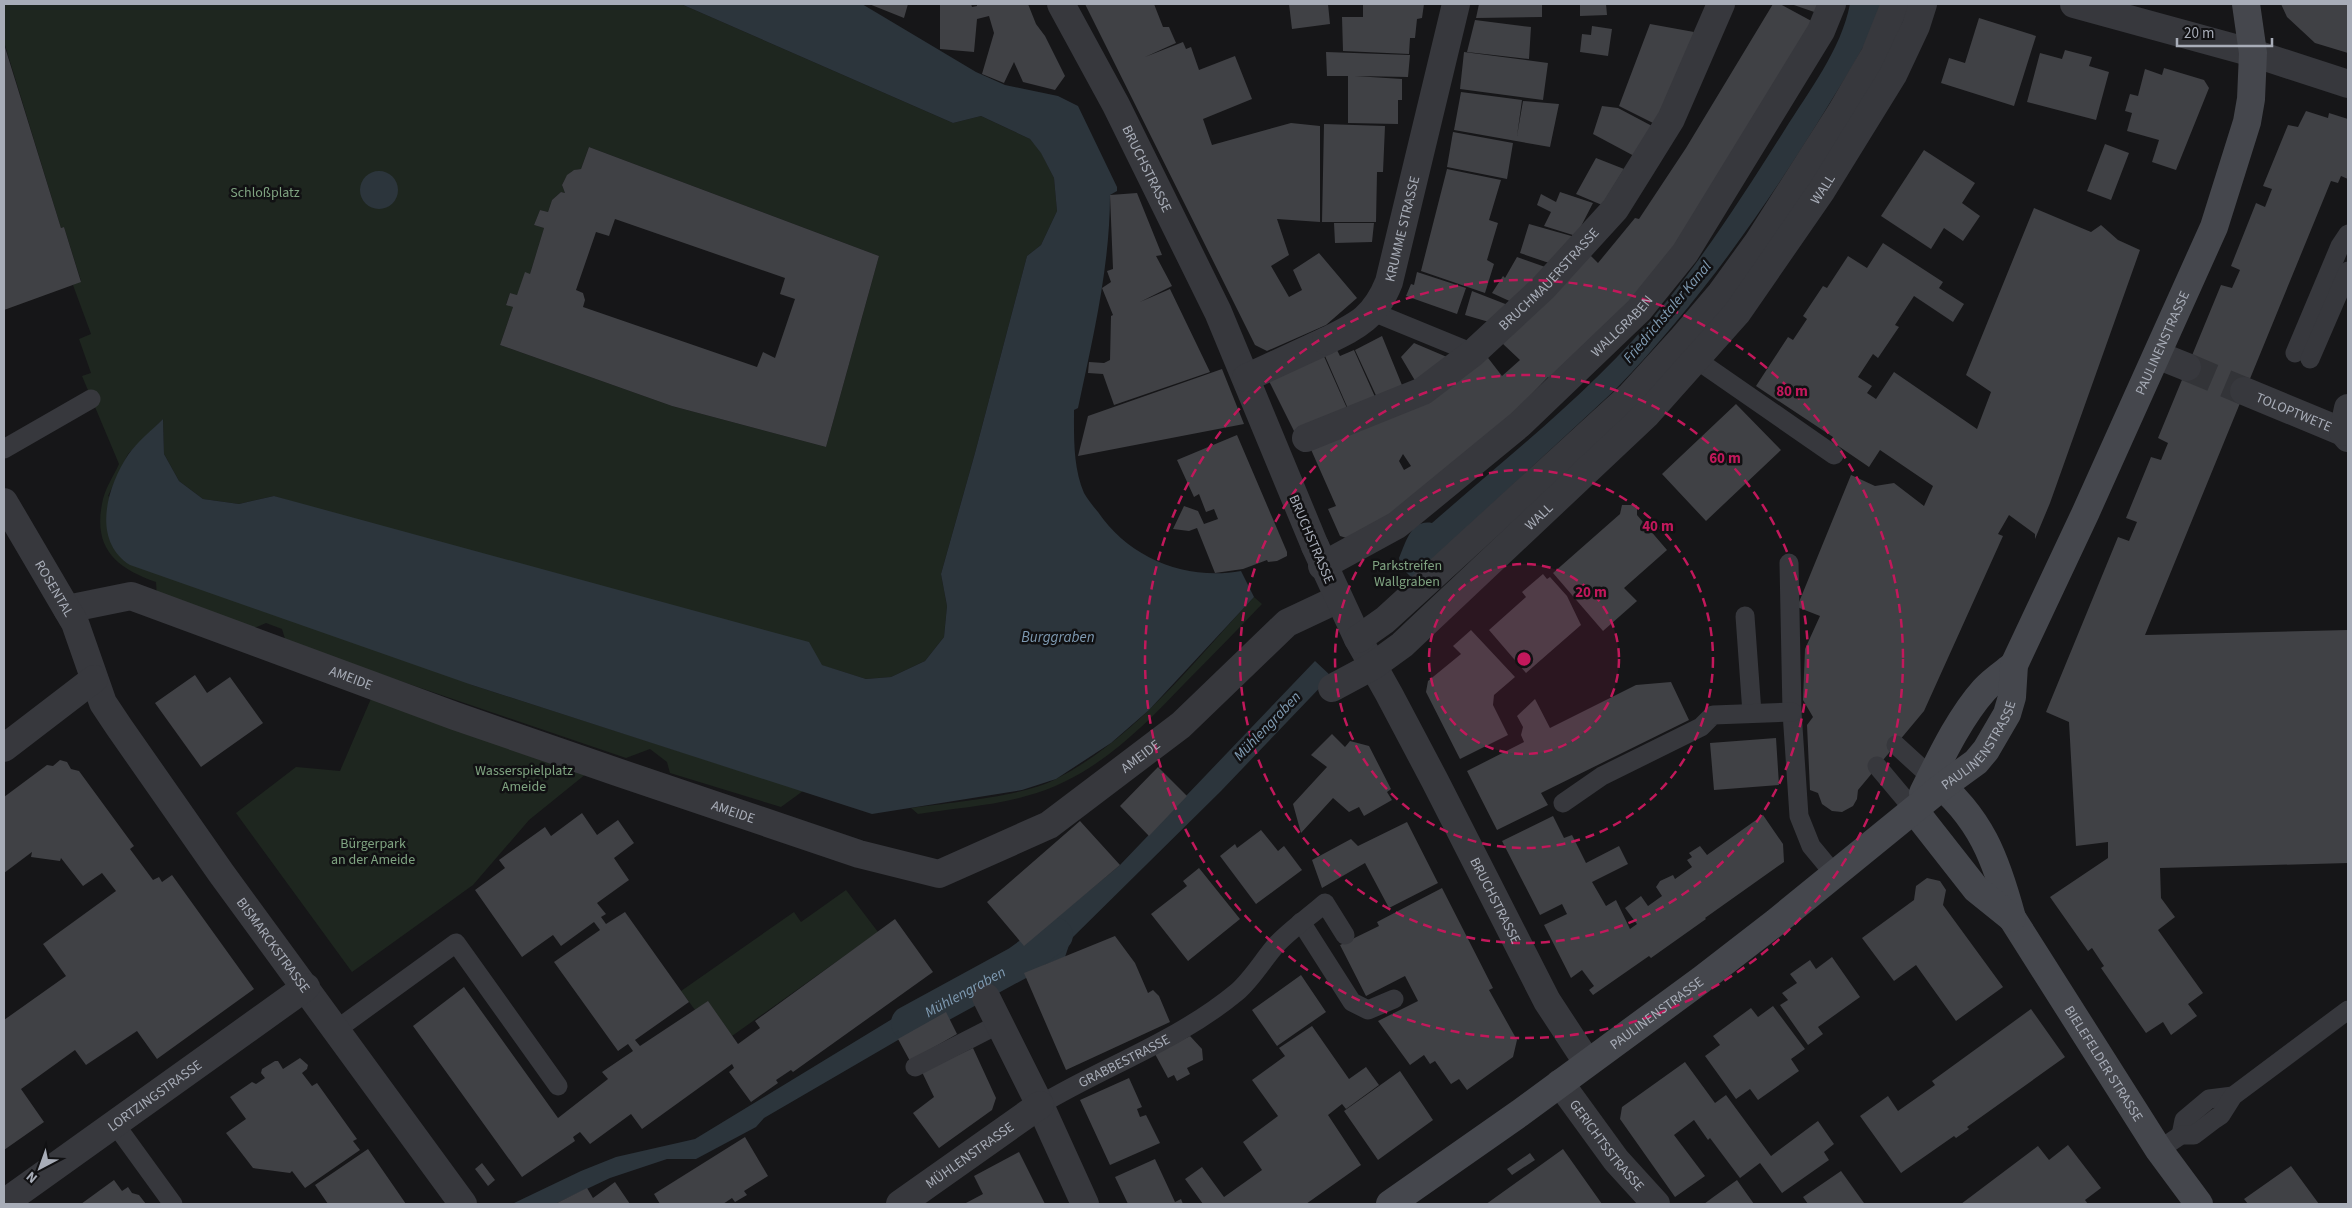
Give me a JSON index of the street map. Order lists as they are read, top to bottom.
{
  "streets": {
    "main road": ["PAULINENSTRASSE", "BIELEFELDER STRASSE"],
    "street": [
      "BRUCHSTRASSE",
      "WALL",
      "KRUMME STRASSE",
      "BRUCHMAUERSTRASSE",
      "WALLGRABEN",
      "TOLOPTWETE",
      "ROSENTAL",
      "AMEIDE",
      "BISMARCKSTRASSE",
      "LORTZINGSTRASSE",
      "GERICHTSSTRASSE",
      "MÜHLENSTRASSE"
    ],
    "lane": ["GRABBESTRASSE"]
  },
  "crossings": [
    ["BRUCHSTRASSE", "WALL"],
    ["BRUCHSTRASSE", "KRUMME STRASSE"],
    ["BRUCHSTRASSE", "BRUCHMAUERSTRASSE"],
    ["BRUCHSTRASSE", "WALLGRABEN"],
    ["BRUCHSTRASSE", "PAULINENSTRASSE"],
    ["BRUCHSTRASSE", "AMEIDE"],
    ["PAULINENSTRASSE", "BIELEFELDER STRASSE"],
    ["PAULINENSTRASSE", "GERICHTSSTRASSE"],
    ["ROSENTAL", "AMEIDE"],
    ["ROSENTAL", "BISMARCKSTRASSE"],
    ["BISMARCKSTRASSE", "LORTZINGSTRASSE"],
    ["GRABBESTRASSE", "MÜHLENSTRASSE"]
  ],
  "water": ["Friedrichstaler Kanal", "Burggraben", "Mühlengraben"],
  "parks": [
    "Schloßplatz",
    "Parkstreifen Wallgraben",
    "Wasserspielplatz Ameide",
    "Bürgerpark an der Ameide"
  ],
  "scale_bar": "20 m",
  "north": "bottom left",
  "rings": [
    "80 m",
    "60 m",
    "40 m",
    "20 m"
  ]
}
